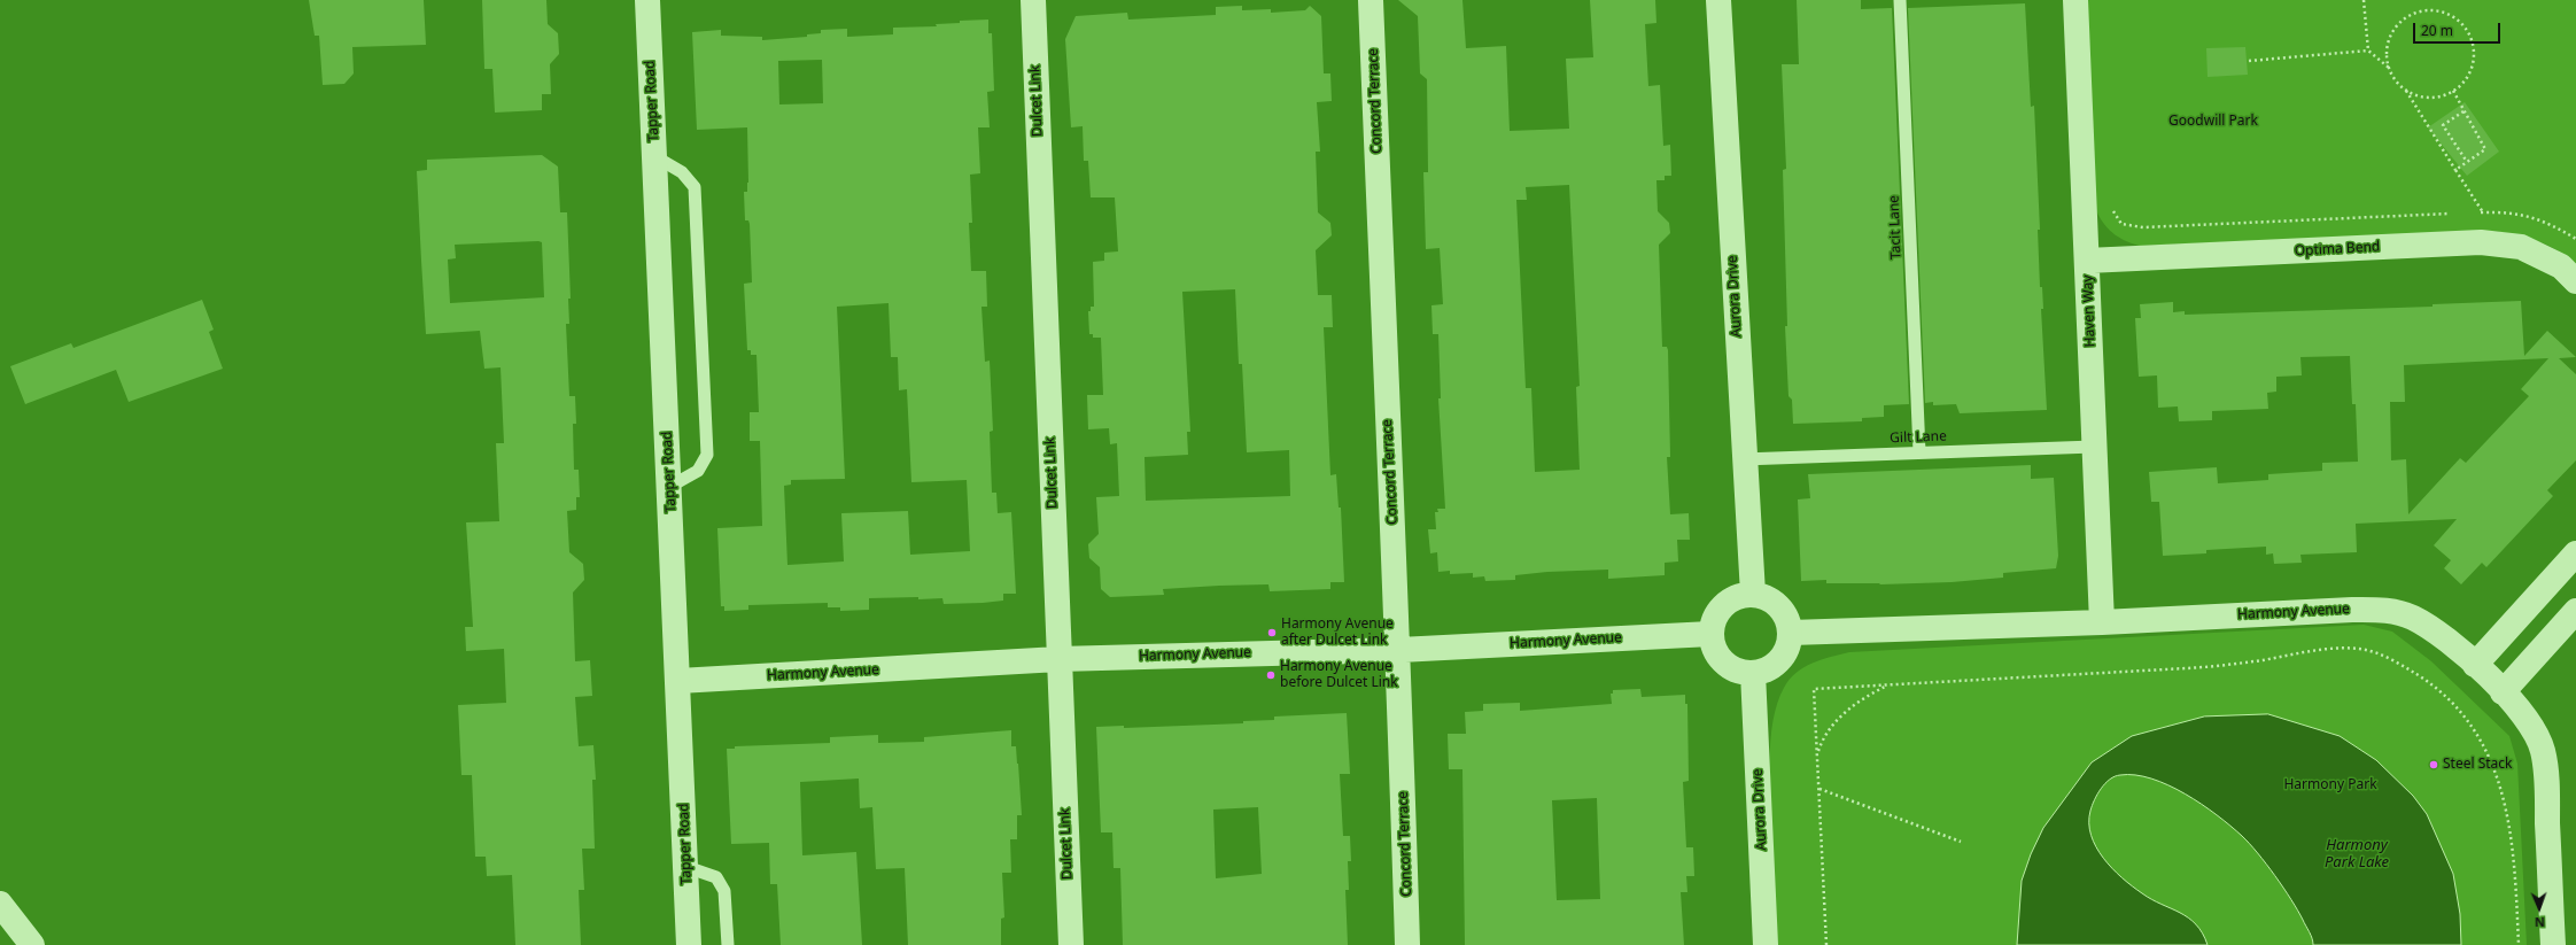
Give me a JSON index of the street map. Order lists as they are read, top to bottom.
{
  "streets": {
    "street": [
      "Tapper Road",
      "Dulcet Link",
      "Concord Terrace",
      "Optima Bend",
      "Aurora Drive",
      "Haven Way",
      "Harmony Avenue"
    ],
    "lane": ["Tacit Lane", "Gilt Lane"]
  },
  "crossings": [
    ["Tapper Road", "Harmony Avenue"],
    ["Dulcet Link", "Harmony Avenue"],
    ["Concord Terrace", "Harmony Avenue"],
    ["Tacit Lane", "Gilt Lane"],
    ["Optima Bend", "Haven Way"],
    ["Aurora Drive", "Gilt Lane"],
    ["Aurora Drive", "Harmony Avenue"],
    ["Haven Way", "Gilt Lane"],
    ["Haven Way", "Harmony Avenue"]
  ],
  "water": ["Harmony Park Lake"],
  "parks": ["Goodwill Park", "Harmony Park"],
  "places": ["Harmony Avenue after Dulcet Link", "Harmony Avenue before Dulcet Link", "Steel Stack"],
  "scale_bar": "20 m",
  "north": "bottom"
}
